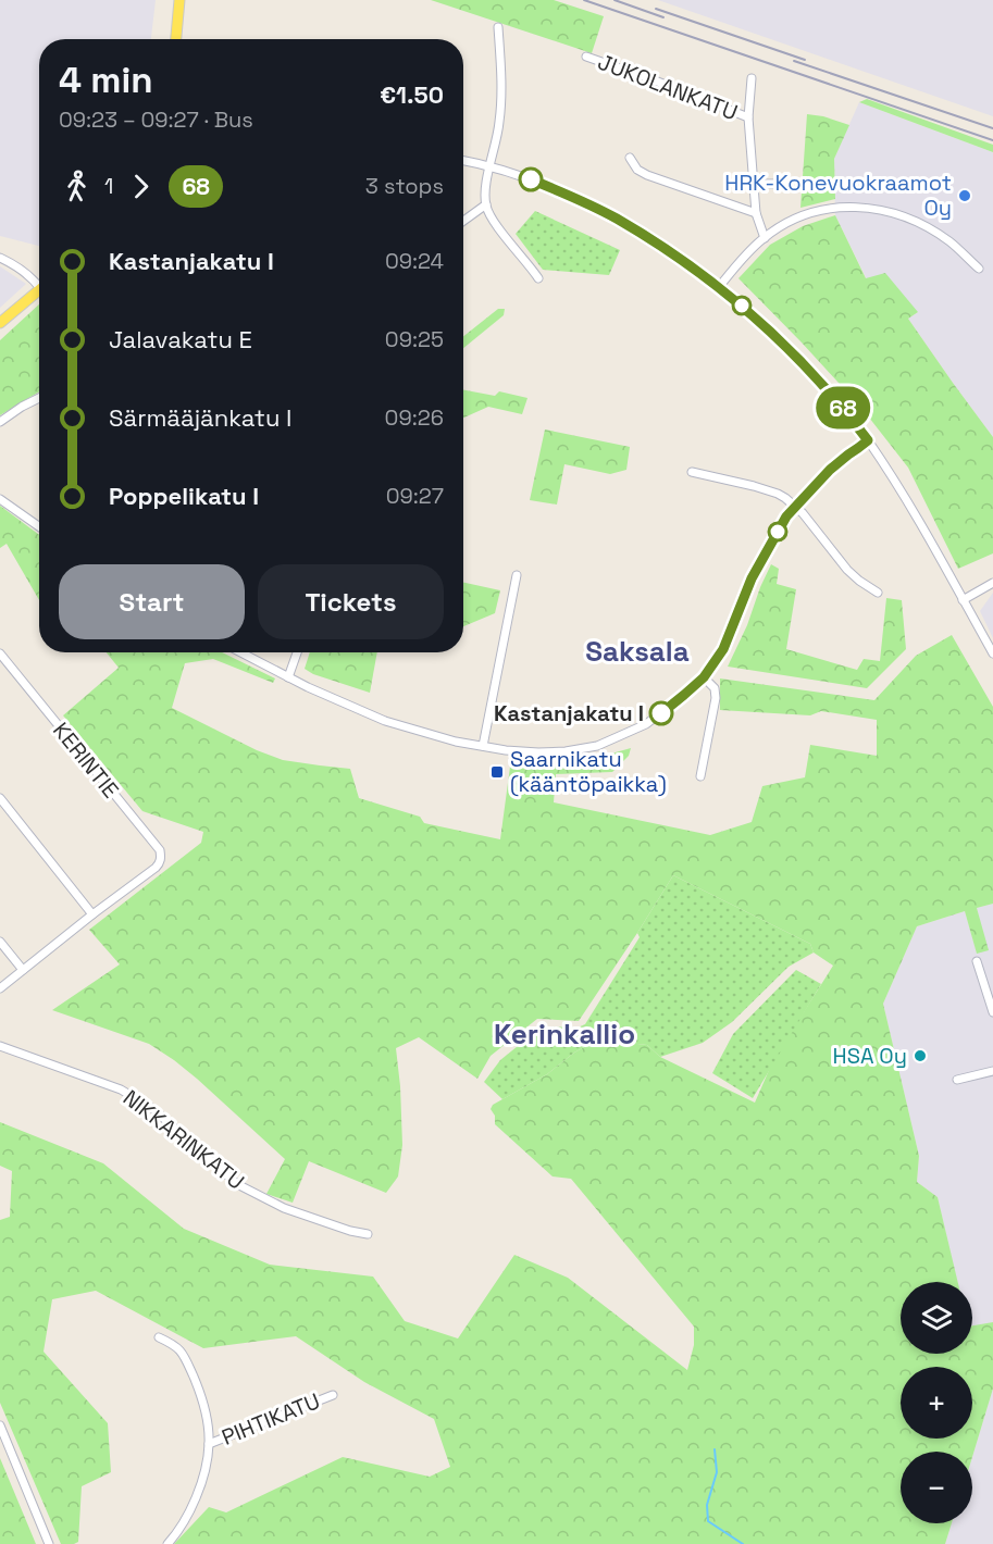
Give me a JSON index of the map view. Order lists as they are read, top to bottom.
{
  "streets": {
    "street": [
      "JUKOLANKATU",
      "KERINTIE",
      "NIKKARINKATU",
      "PIHTIKATU"
    ]
  },
  "districts": ["Saksala", "Kerinkallio"],
  "places": {
    "other": ["HRK-Konevuokraamot Oy", "Kastanjakatu I", "HSA Oy"],
    "transit": ["Saarnikatu (kääntöpaikka)"]
  },
  "lines": ["bus line 68"],
  "page": {
    "on_map": "68",
    "heading": ["4 min", "09:23 – 09:27 · Bus", "€1.50"],
    "legs": ["1", "68", "3 stops"],
    "list": [
      {
        "name": "Kastanjakatu I",
        "value": "09:24"
      },
      {
        "name": "Jalavakatu E",
        "value": "09:25"
      },
      {
        "name": "Särmääjänkatu I",
        "value": "09:26"
      },
      {
        "name": "Poppelikatu I",
        "value": "09:27"
      }
    ],
    "buttons": ["Start", "Tickets"],
    "map_buttons": ["+", "−"]
  }
}
